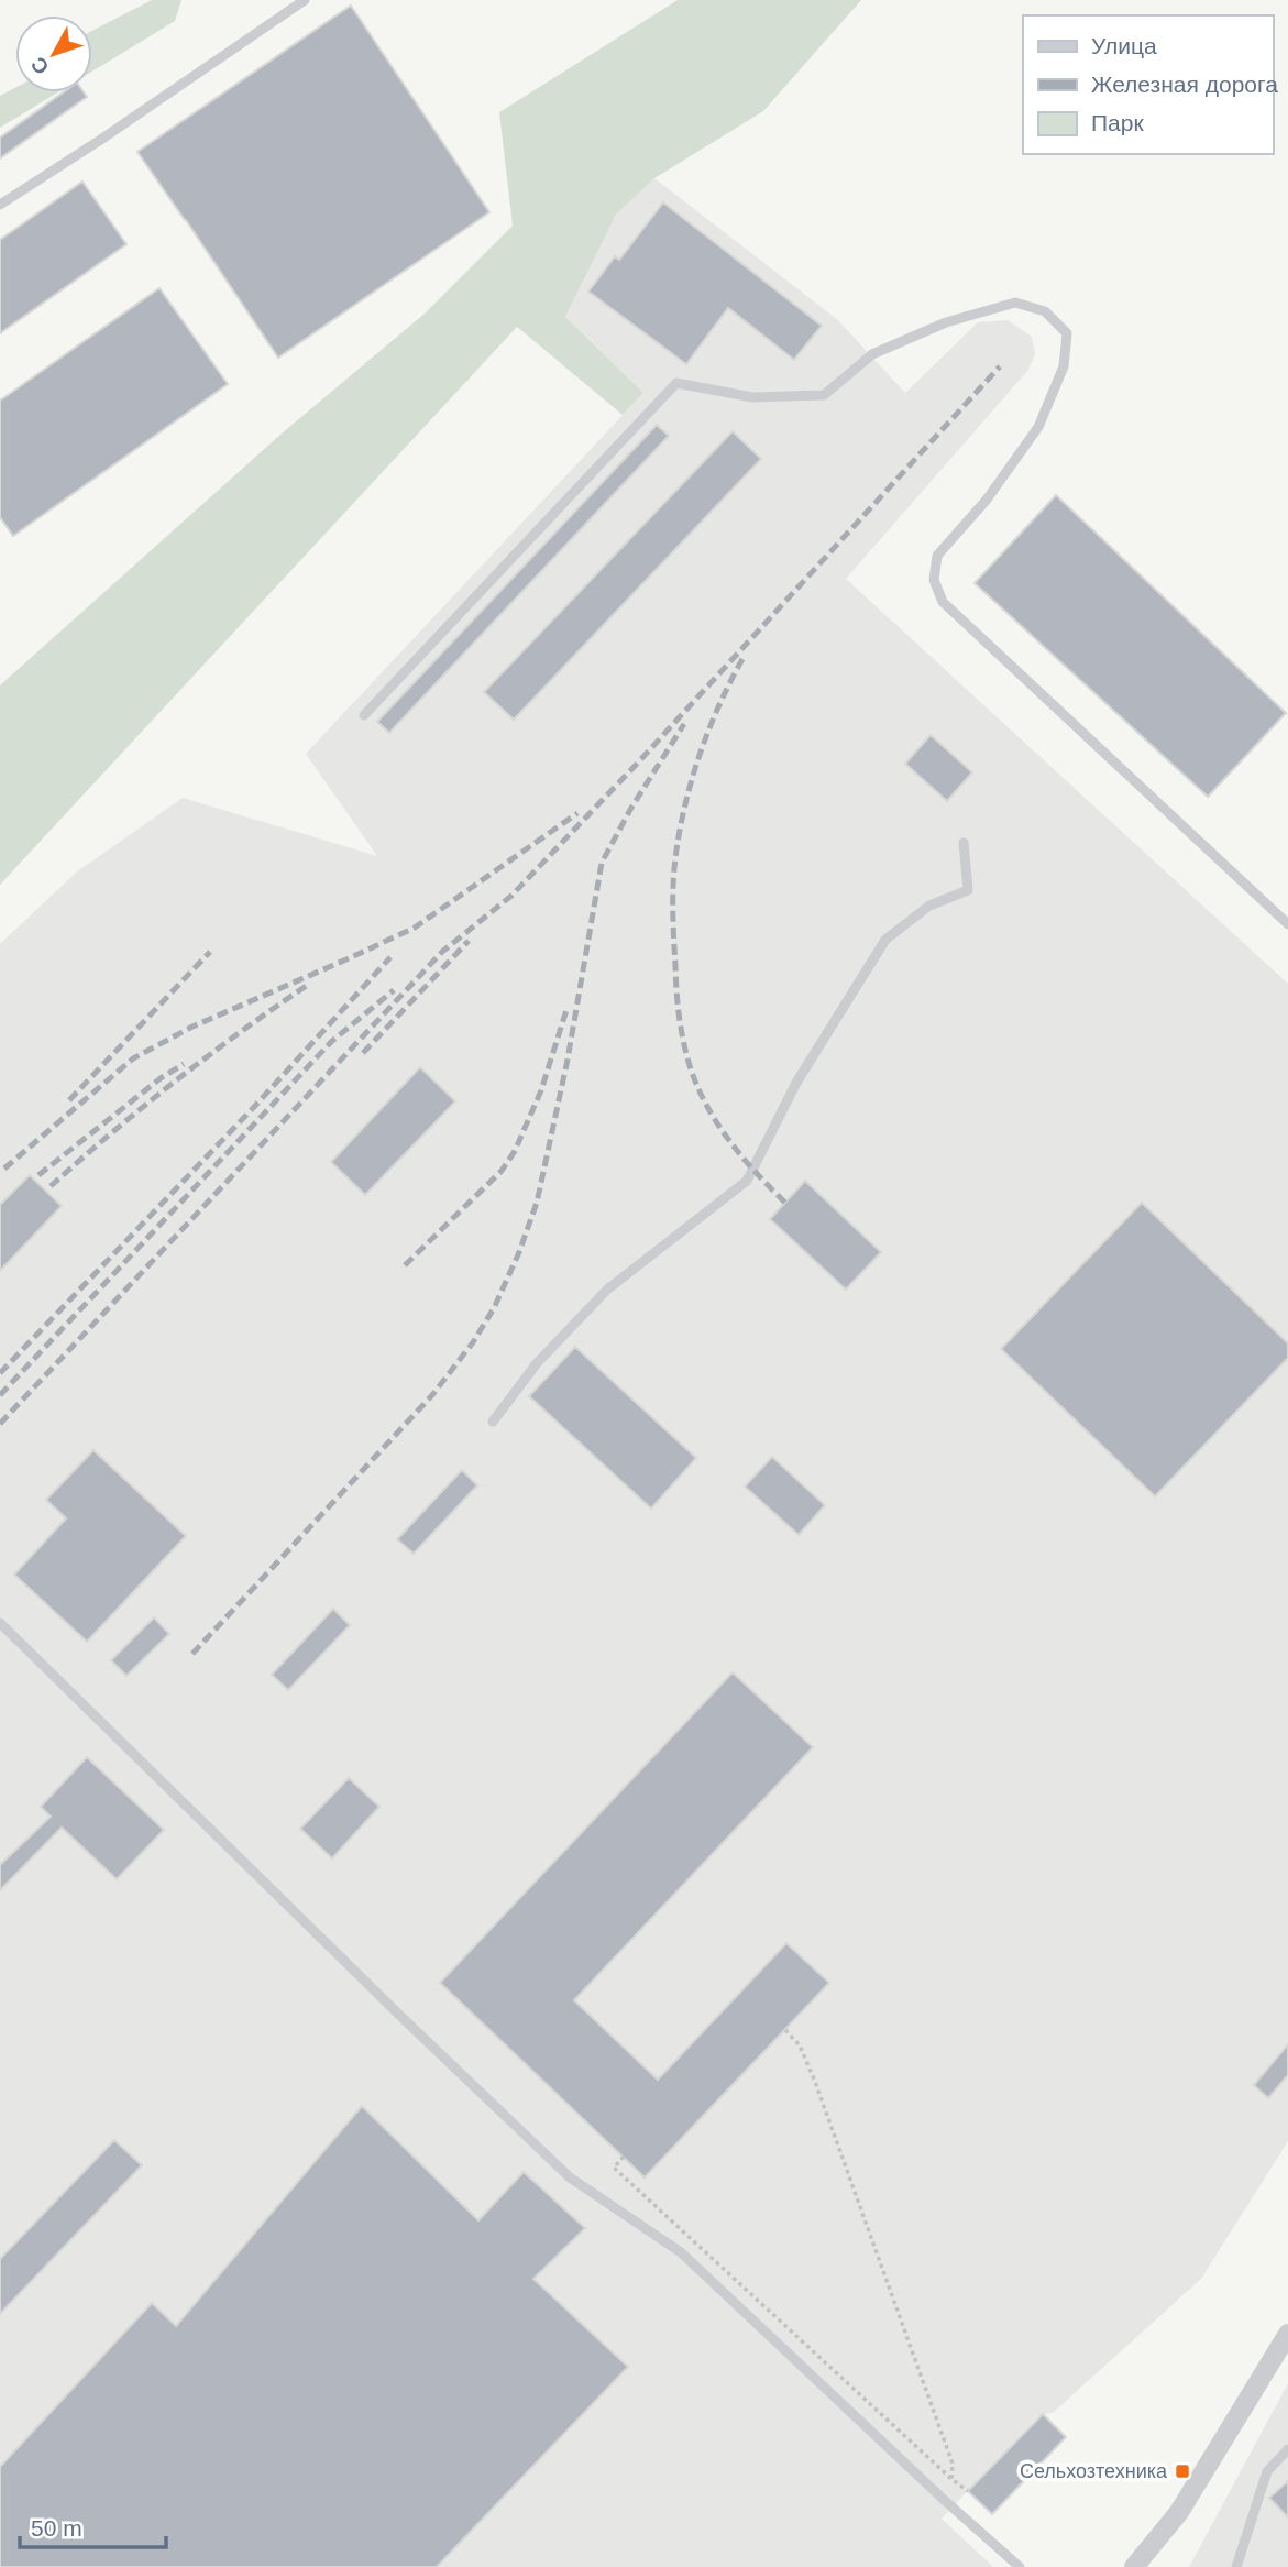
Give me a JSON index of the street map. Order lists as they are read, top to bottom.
{
  "places": {
    "transit": ["Сельхозтехника"]
  },
  "legend": ["Улица", "Железная дорога", "Парк"],
  "scale_bar": "50 m",
  "north": "bottom left"
}
